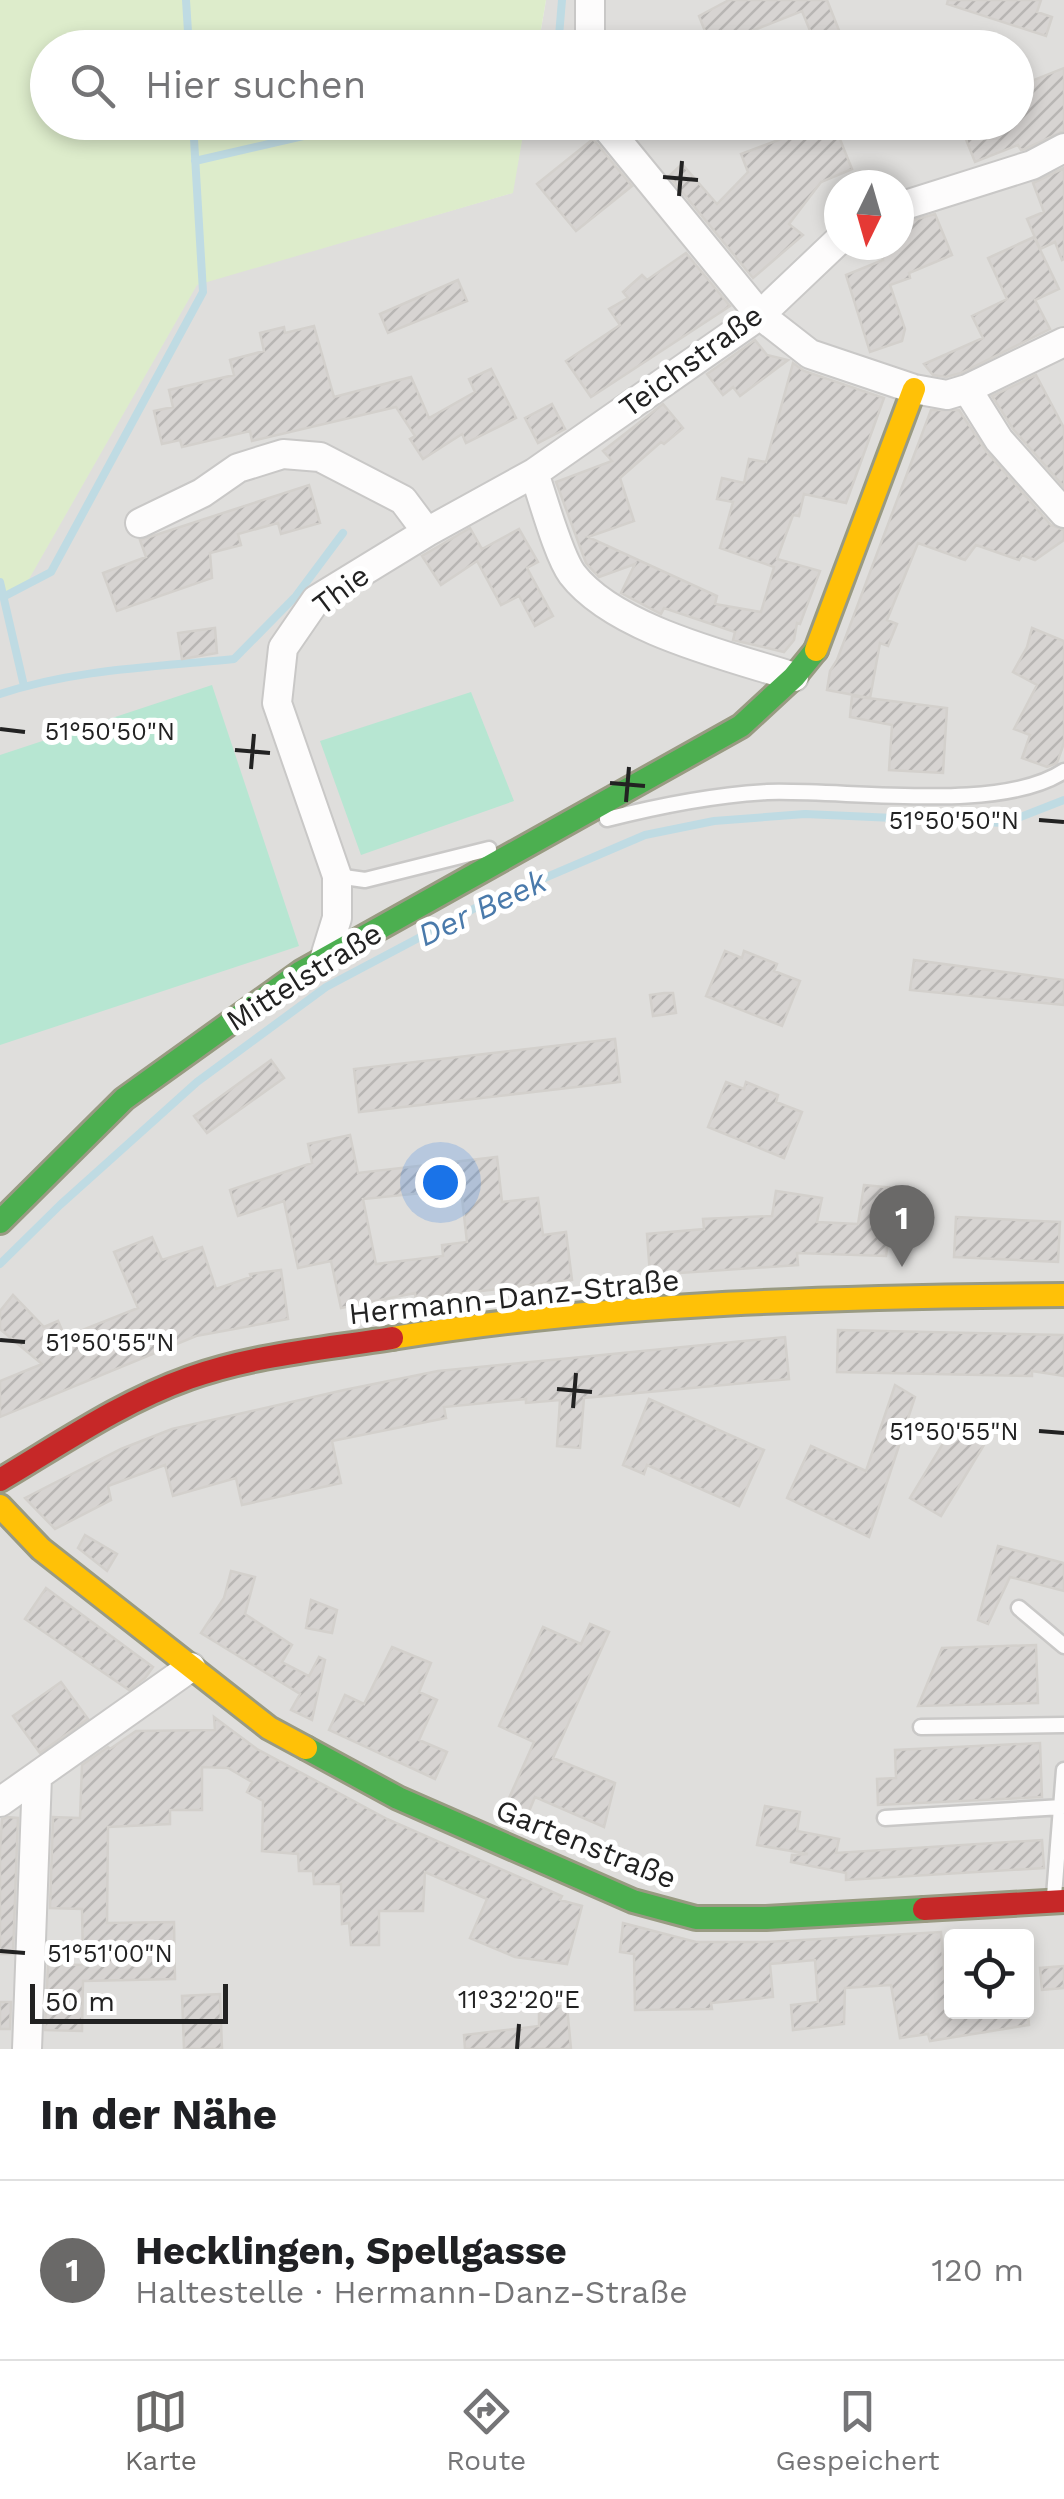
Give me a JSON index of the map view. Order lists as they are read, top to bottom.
{
  "streets": {
    "street": [
      "Teichstraße",
      "Thie",
      "Mittelstraße",
      "Hermann-Danz-Straße",
      "Gartenstraße"
    ]
  },
  "crossings": [
    ["Teichstraße", "Thie"],
    ["Thie", "Mittelstraße"]
  ],
  "water": ["Der Beek"],
  "scale_bar": "50 m",
  "north": "bottom",
  "page": {
    "search": "Hier suchen",
    "pins": "1",
    "scale": "50 m",
    "heading": "In der Nähe",
    "list": [
      {
        "mark": "1",
        "name": "Hecklingen, Spellgasse",
        "note": "Haltestelle · Hermann-Danz-Straße",
        "value": "120 m"
      }
    ],
    "nav": ["Karte", "Route", "Gespeichert"]
  },
  "coordinates": [
    "51°50'50\"N",
    "51°50'55\"N",
    "51°51'00\"N",
    "11°32'20\"E"
  ]
}
